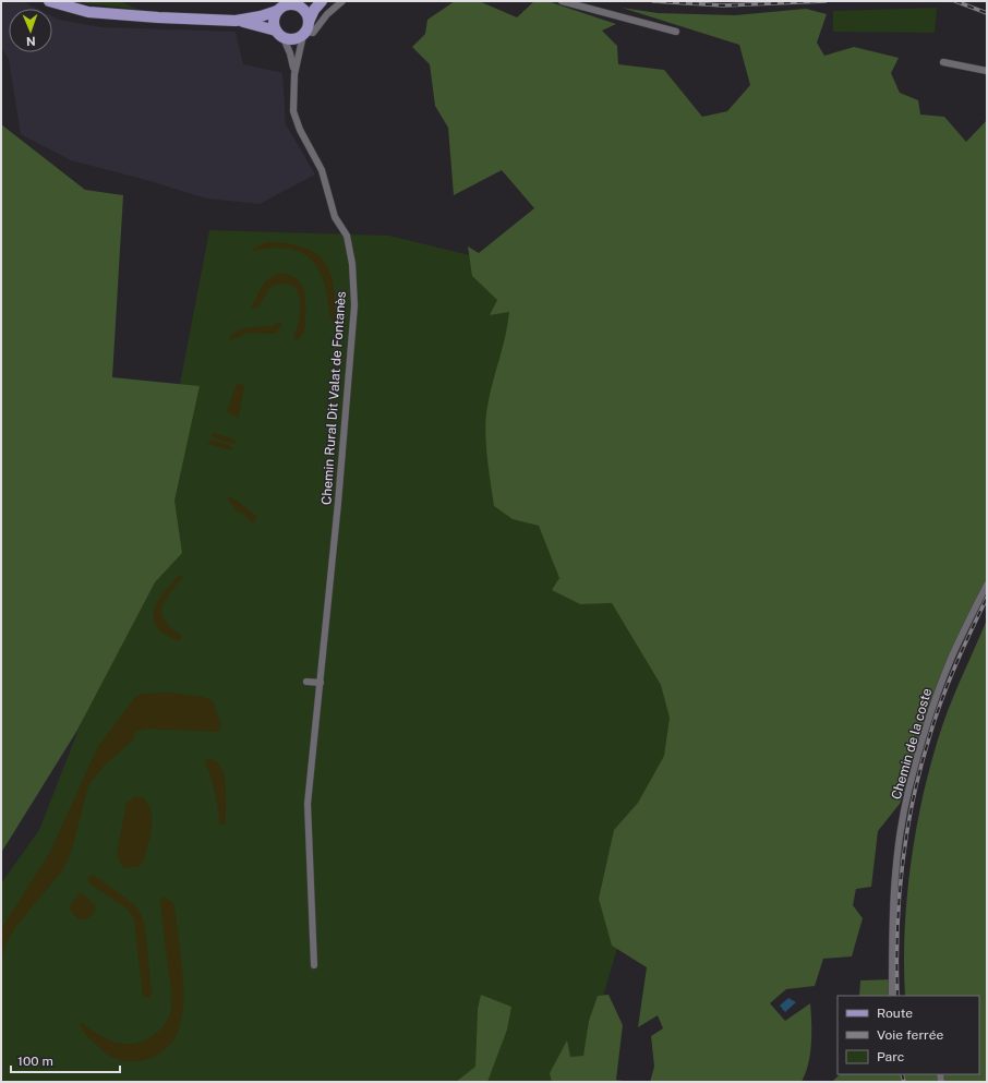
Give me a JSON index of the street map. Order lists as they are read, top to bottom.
{
  "streets": {
    "street": ["Chemin Rural Dit Valat de Fontanès", "Chemin de la coste"]
  },
  "legend": ["Route", "Voie ferrée", "Parc"],
  "scale_bar": "100 m",
  "north": "bottom"
}
